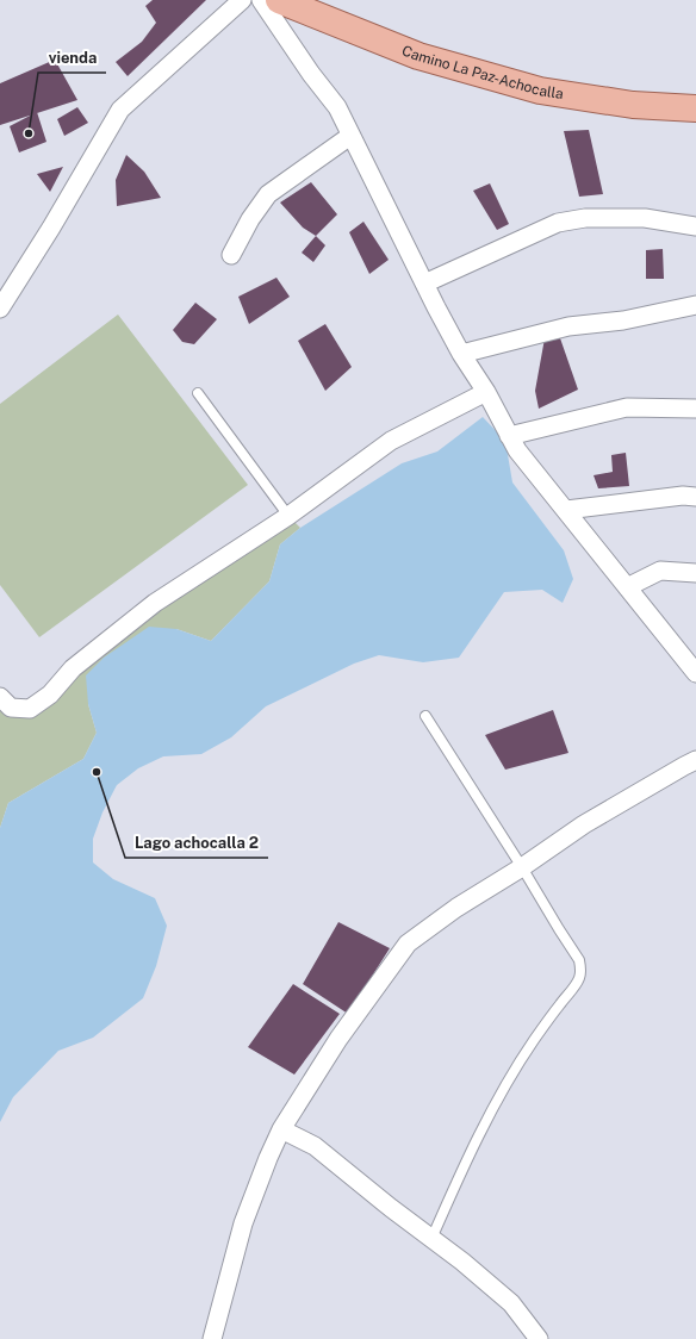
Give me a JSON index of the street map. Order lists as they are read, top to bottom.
{
  "streets": {
    "main road": ["Camino La Paz-Achocalla"]
  },
  "places": ["vienda", "Lago achocalla 2"]
}
